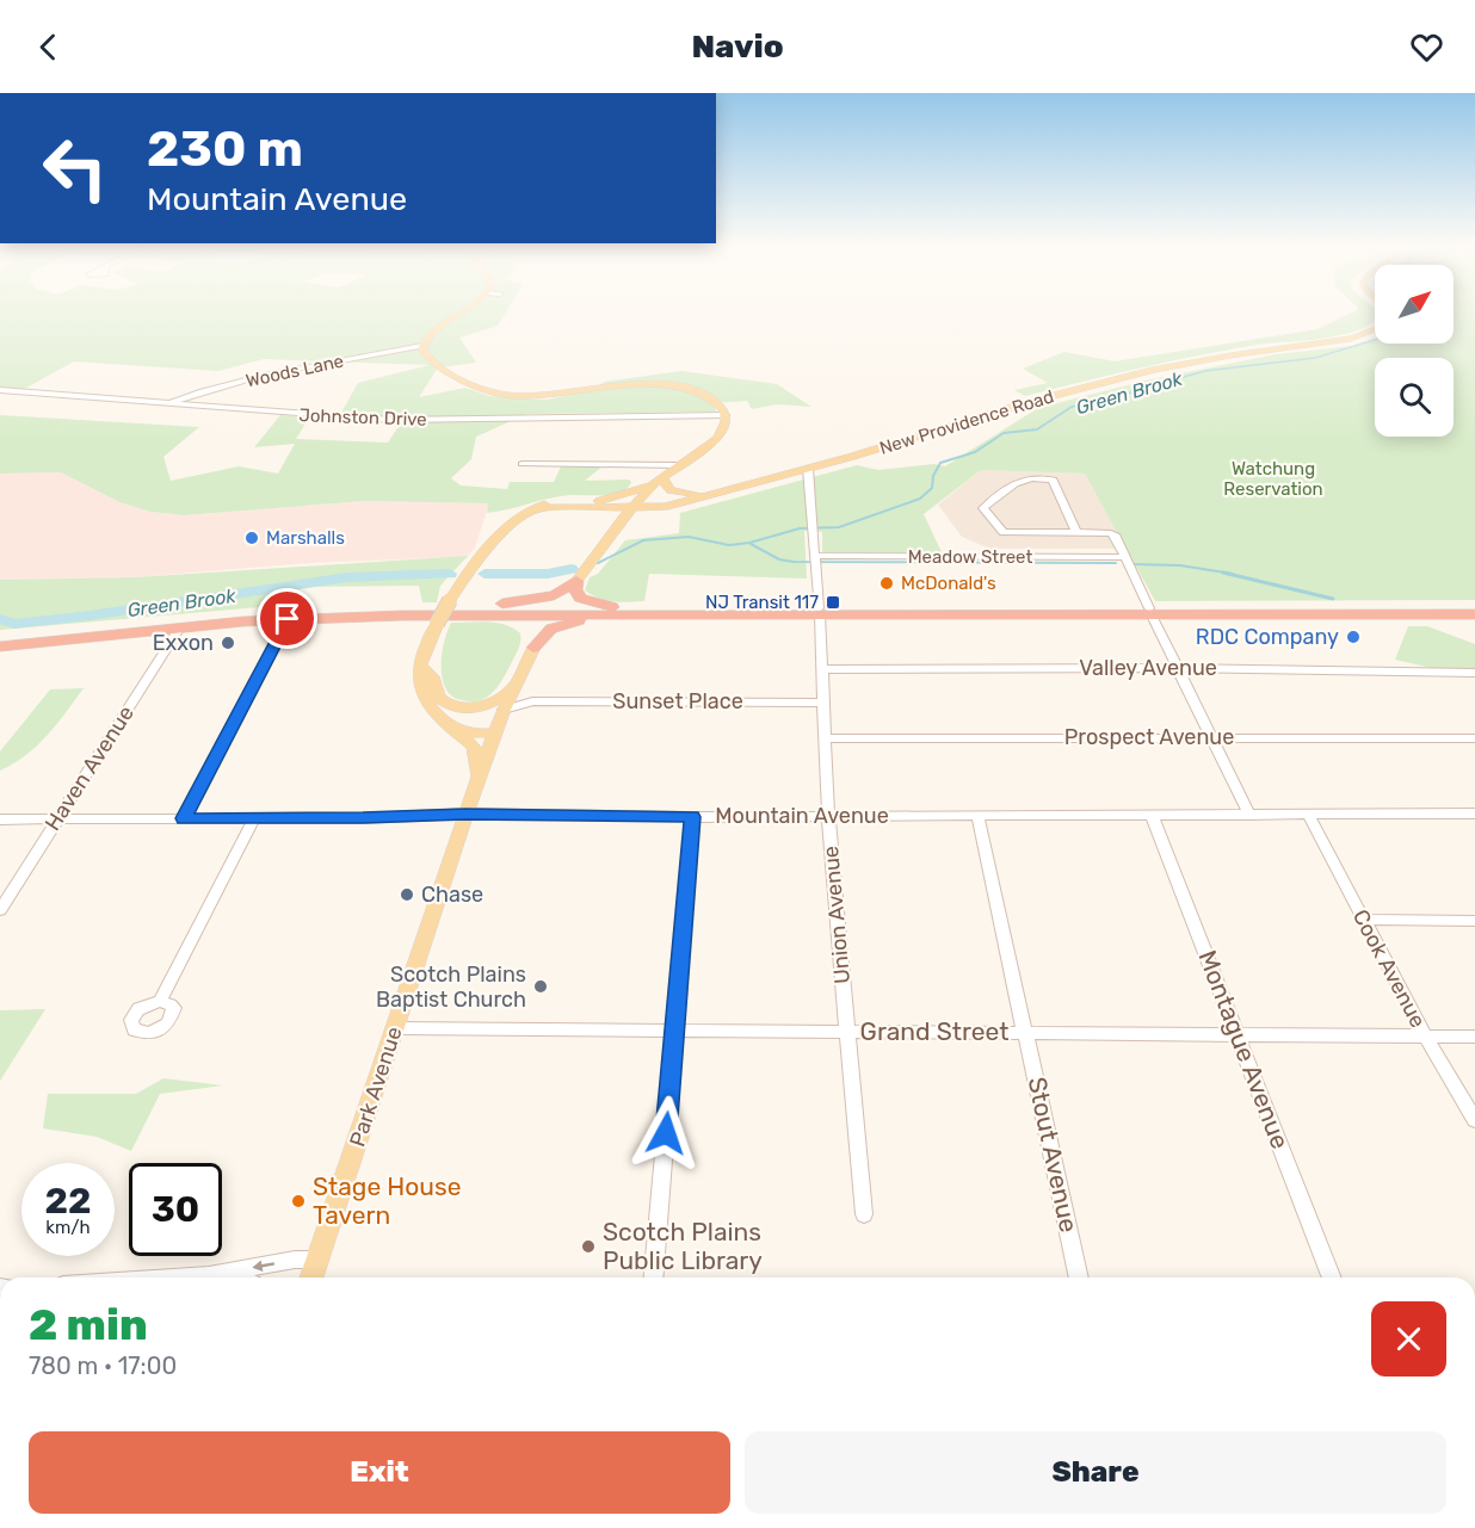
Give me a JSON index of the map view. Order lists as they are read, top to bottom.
{
  "streets": {
    "main road": ["New Providence Road", "Park Avenue"],
    "street": [
      "Woods Lane",
      "Johnston Drive",
      "Meadow Street",
      "Valley Avenue",
      "Sunset Place",
      "Prospect Avenue",
      "Haven Avenue",
      "Mountain Avenue",
      "Union Avenue",
      "Cook Avenue",
      "Grand Street",
      "Montague Avenue",
      "Stout Avenue"
    ]
  },
  "crossings": [
    ["Woods Lane", "Johnston Drive"],
    ["New Providence Road", "Union Avenue"],
    ["Meadow Street", "Union Avenue"],
    ["Valley Avenue", "Union Avenue"],
    ["Sunset Place", "Union Avenue"],
    ["Sunset Place", "Park Avenue"],
    ["Prospect Avenue", "Union Avenue"],
    ["Haven Avenue", "Mountain Avenue"],
    ["Mountain Avenue", "Union Avenue"],
    ["Mountain Avenue", "Cook Avenue"],
    ["Mountain Avenue", "Montague Avenue"],
    ["Mountain Avenue", "Park Avenue"],
    ["Mountain Avenue", "Stout Avenue"],
    ["Union Avenue", "Grand Street"],
    ["Cook Avenue", "Grand Street"],
    ["Grand Street", "Montague Avenue"],
    ["Grand Street", "Park Avenue"],
    ["Grand Street", "Stout Avenue"]
  ],
  "water": ["Green Brook"],
  "parks": ["Watchung Reservation"],
  "places": {
    "other": [
      "Marshalls",
      "McDonald's",
      "RDC Company",
      "Exxon",
      "Chase",
      "Scotch Plains Baptist Church",
      "Stage House Tavern",
      "Scotch Plains Public Library"
    ],
    "transit": ["NJ Transit 117"]
  },
  "north": "top right",
  "page": {
    "header": "Navio",
    "turn": ["230 m", "Mountain Avenue"],
    "speed": "22 km/h",
    "limit": "30",
    "heading": ["2 min", "780 m · 17:00"],
    "buttons": ["Exit", "Share"]
  }
}
